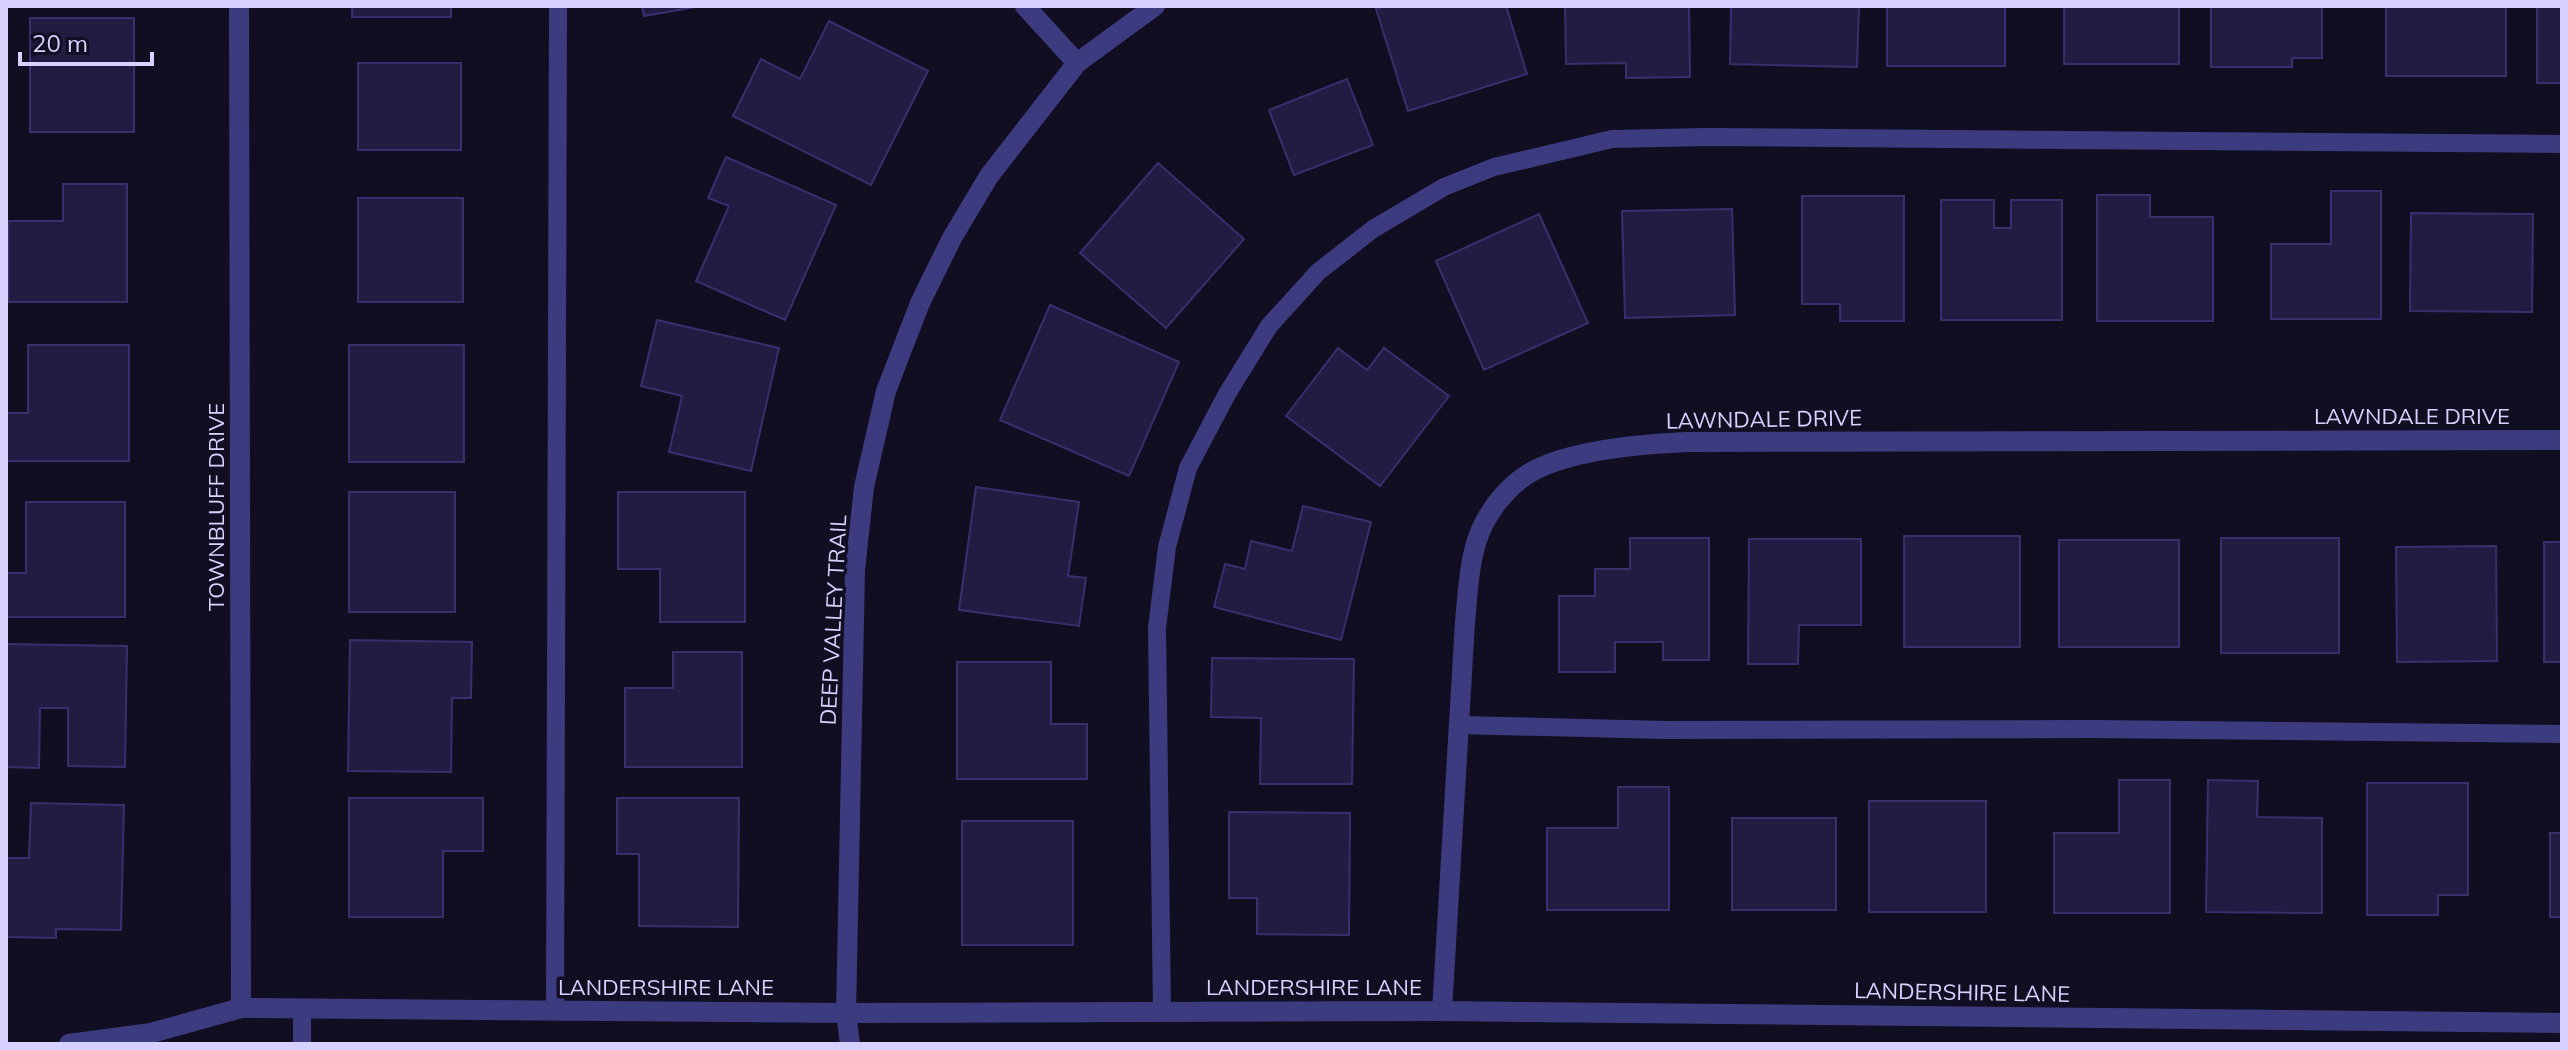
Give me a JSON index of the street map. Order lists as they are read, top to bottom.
{
  "streets": {
    "street": [
      "LAWNDALE DRIVE",
      "TOWNBLUFF DRIVE",
      "DEEP VALLEY TRAIL",
      "LANDERSHIRE LANE"
    ]
  },
  "crossings": [
    ["LAWNDALE DRIVE", "LANDERSHIRE LANE"],
    ["TOWNBLUFF DRIVE", "LANDERSHIRE LANE"],
    ["DEEP VALLEY TRAIL", "LANDERSHIRE LANE"]
  ],
  "scale_bar": "20 m"
}
